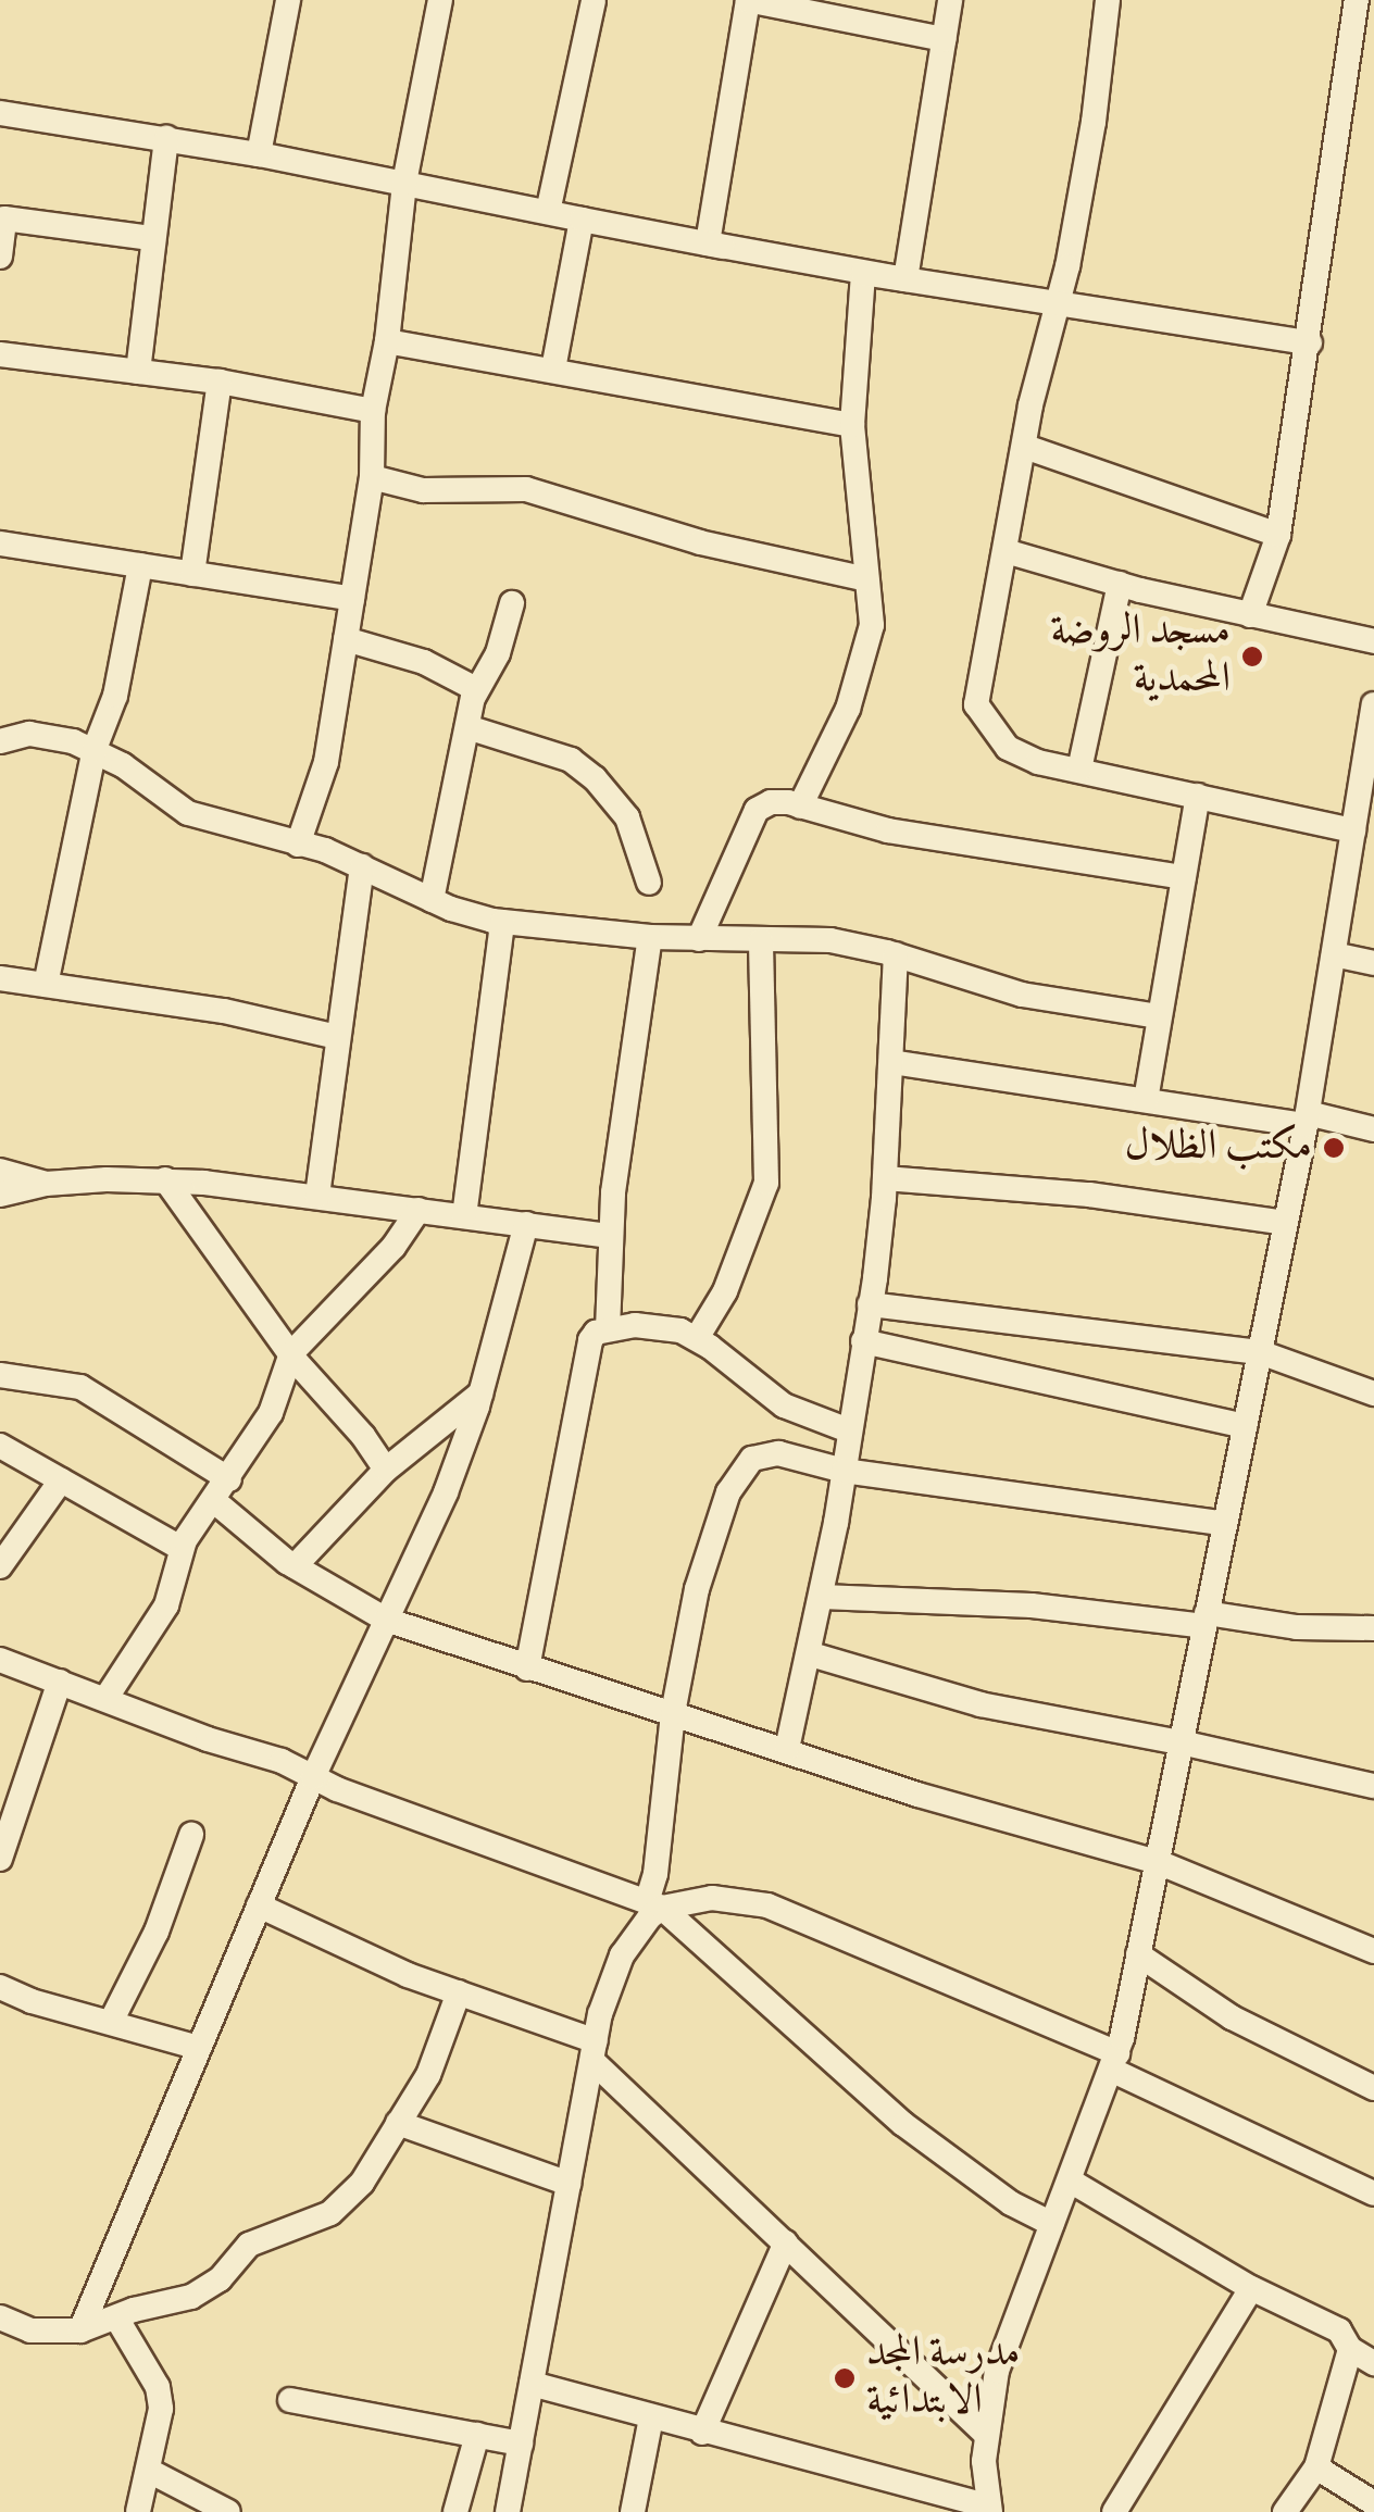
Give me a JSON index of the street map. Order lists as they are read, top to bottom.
{
  "places": ["مسجد الروضة المحمدية", "مكتب الظلال", "مدرسة المجد الابتدائية"]
}
